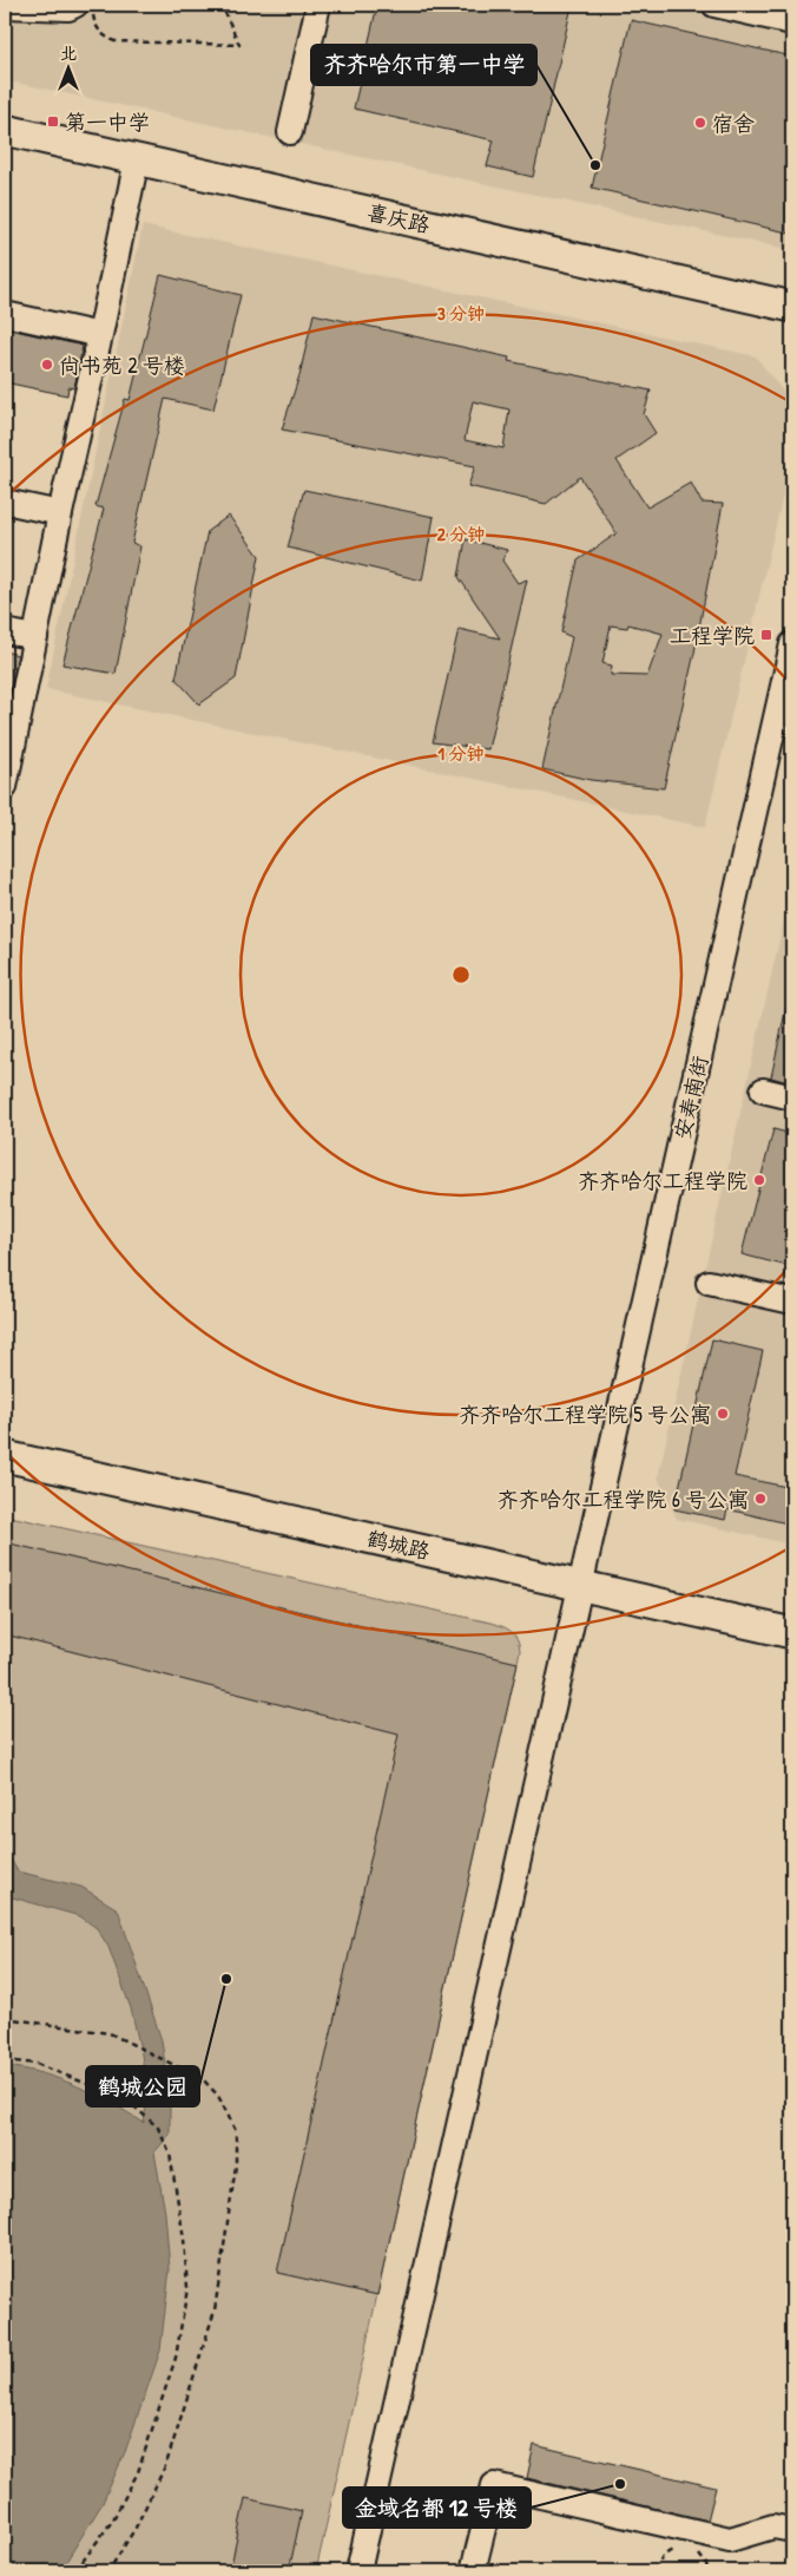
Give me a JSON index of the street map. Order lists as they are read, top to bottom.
{
  "streets": {
    "main road": ["喜庆路", "鹤城路"],
    "street": ["安寿南街"]
  },
  "crossings": [
    ["安寿南街", "鹤城路"]
  ],
  "places": {
    "transit": ["第一中学", "工程学院"],
    "other": [
      "宿舍",
      "齐齐哈尔市第一中学",
      "尚书苑 2 号楼",
      "齐齐哈尔工程学院",
      "齐齐哈尔工程学院 5 号公寓",
      "齐齐哈尔工程学院 6 号公寓",
      "鹤城公园",
      "金域名都 12 号楼"
    ]
  },
  "north": "top",
  "rings": ["3 分钟", "2 分钟", "1 分钟"]
}
